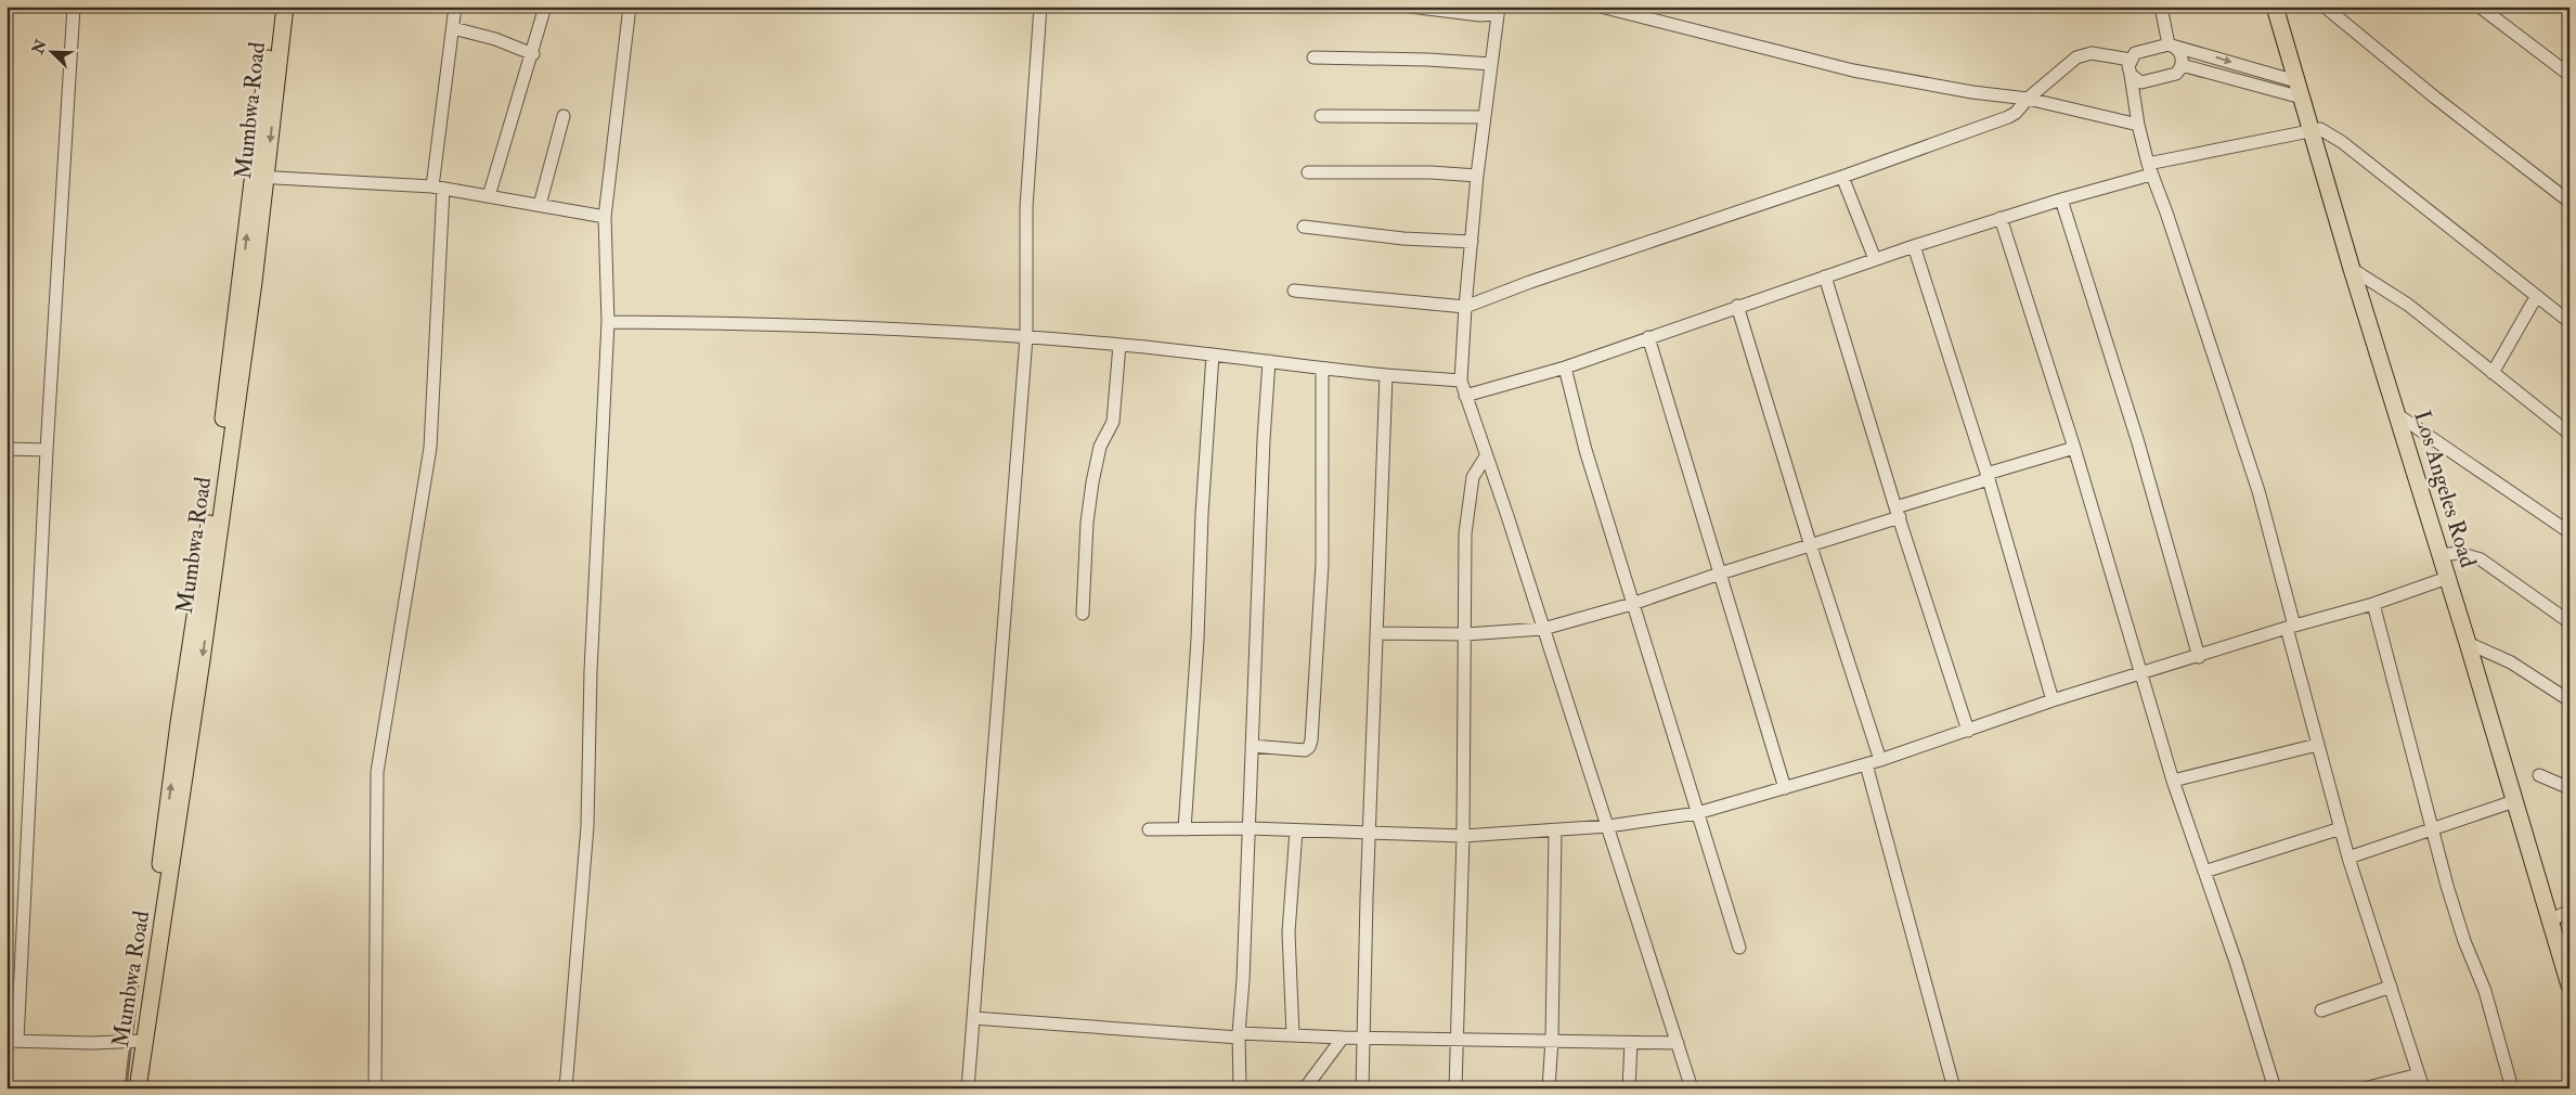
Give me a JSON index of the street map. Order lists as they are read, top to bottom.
{
  "streets": {
    "main road": ["Mumbwa Road", "Los Angeles Road"]
  },
  "north": "top left"
}
